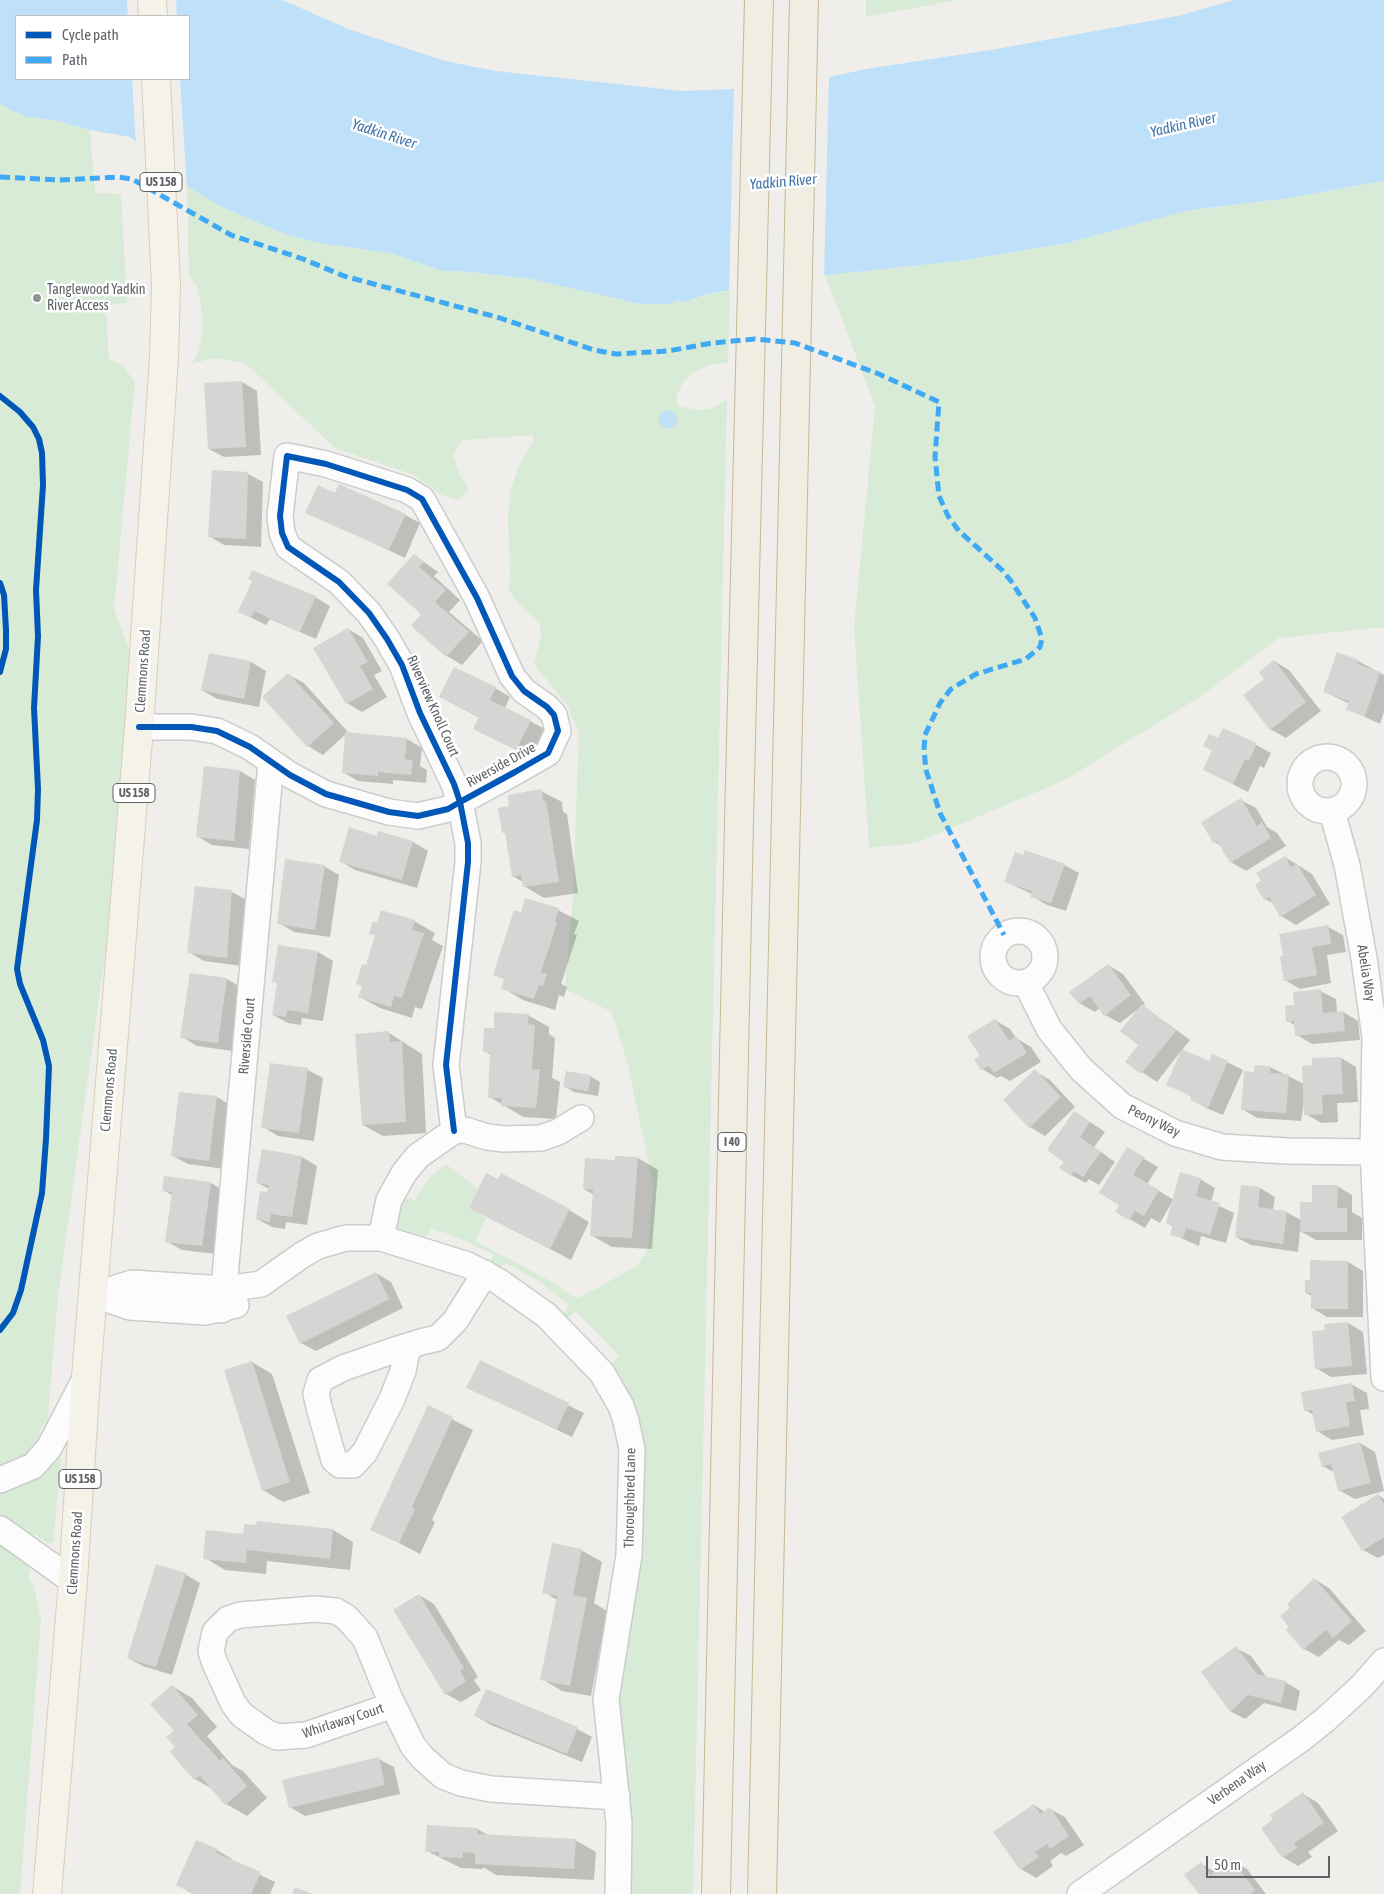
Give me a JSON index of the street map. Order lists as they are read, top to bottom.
{
  "streets": {
    "highway": ["I 40"],
    "main road": ["US 158", "Clemmons Road"],
    "street": [
      "Riverview Knoll Court",
      "Riverside Drive",
      "Abelia Way",
      "Riverside Court",
      "Peony Way",
      "Thoroughbred Lane",
      "Whirlaway Court",
      "Verbena Way"
    ]
  },
  "crossings": [
    ["Clemmons Road", "Riverside Drive"],
    ["Riverview Knoll Court", "Riverside Drive"],
    ["Riverside Drive", "Riverside Court"],
    ["Abelia Way", "Peony Way"],
    ["Riverside Court", "Thoroughbred Lane"],
    ["Thoroughbred Lane", "Whirlaway Court"]
  ],
  "water": ["Yadkin River"],
  "places": ["Tanglewood Yadkin River Access"],
  "legend": ["Cycle path", "Path"],
  "scale_bar": "50 m"
}
